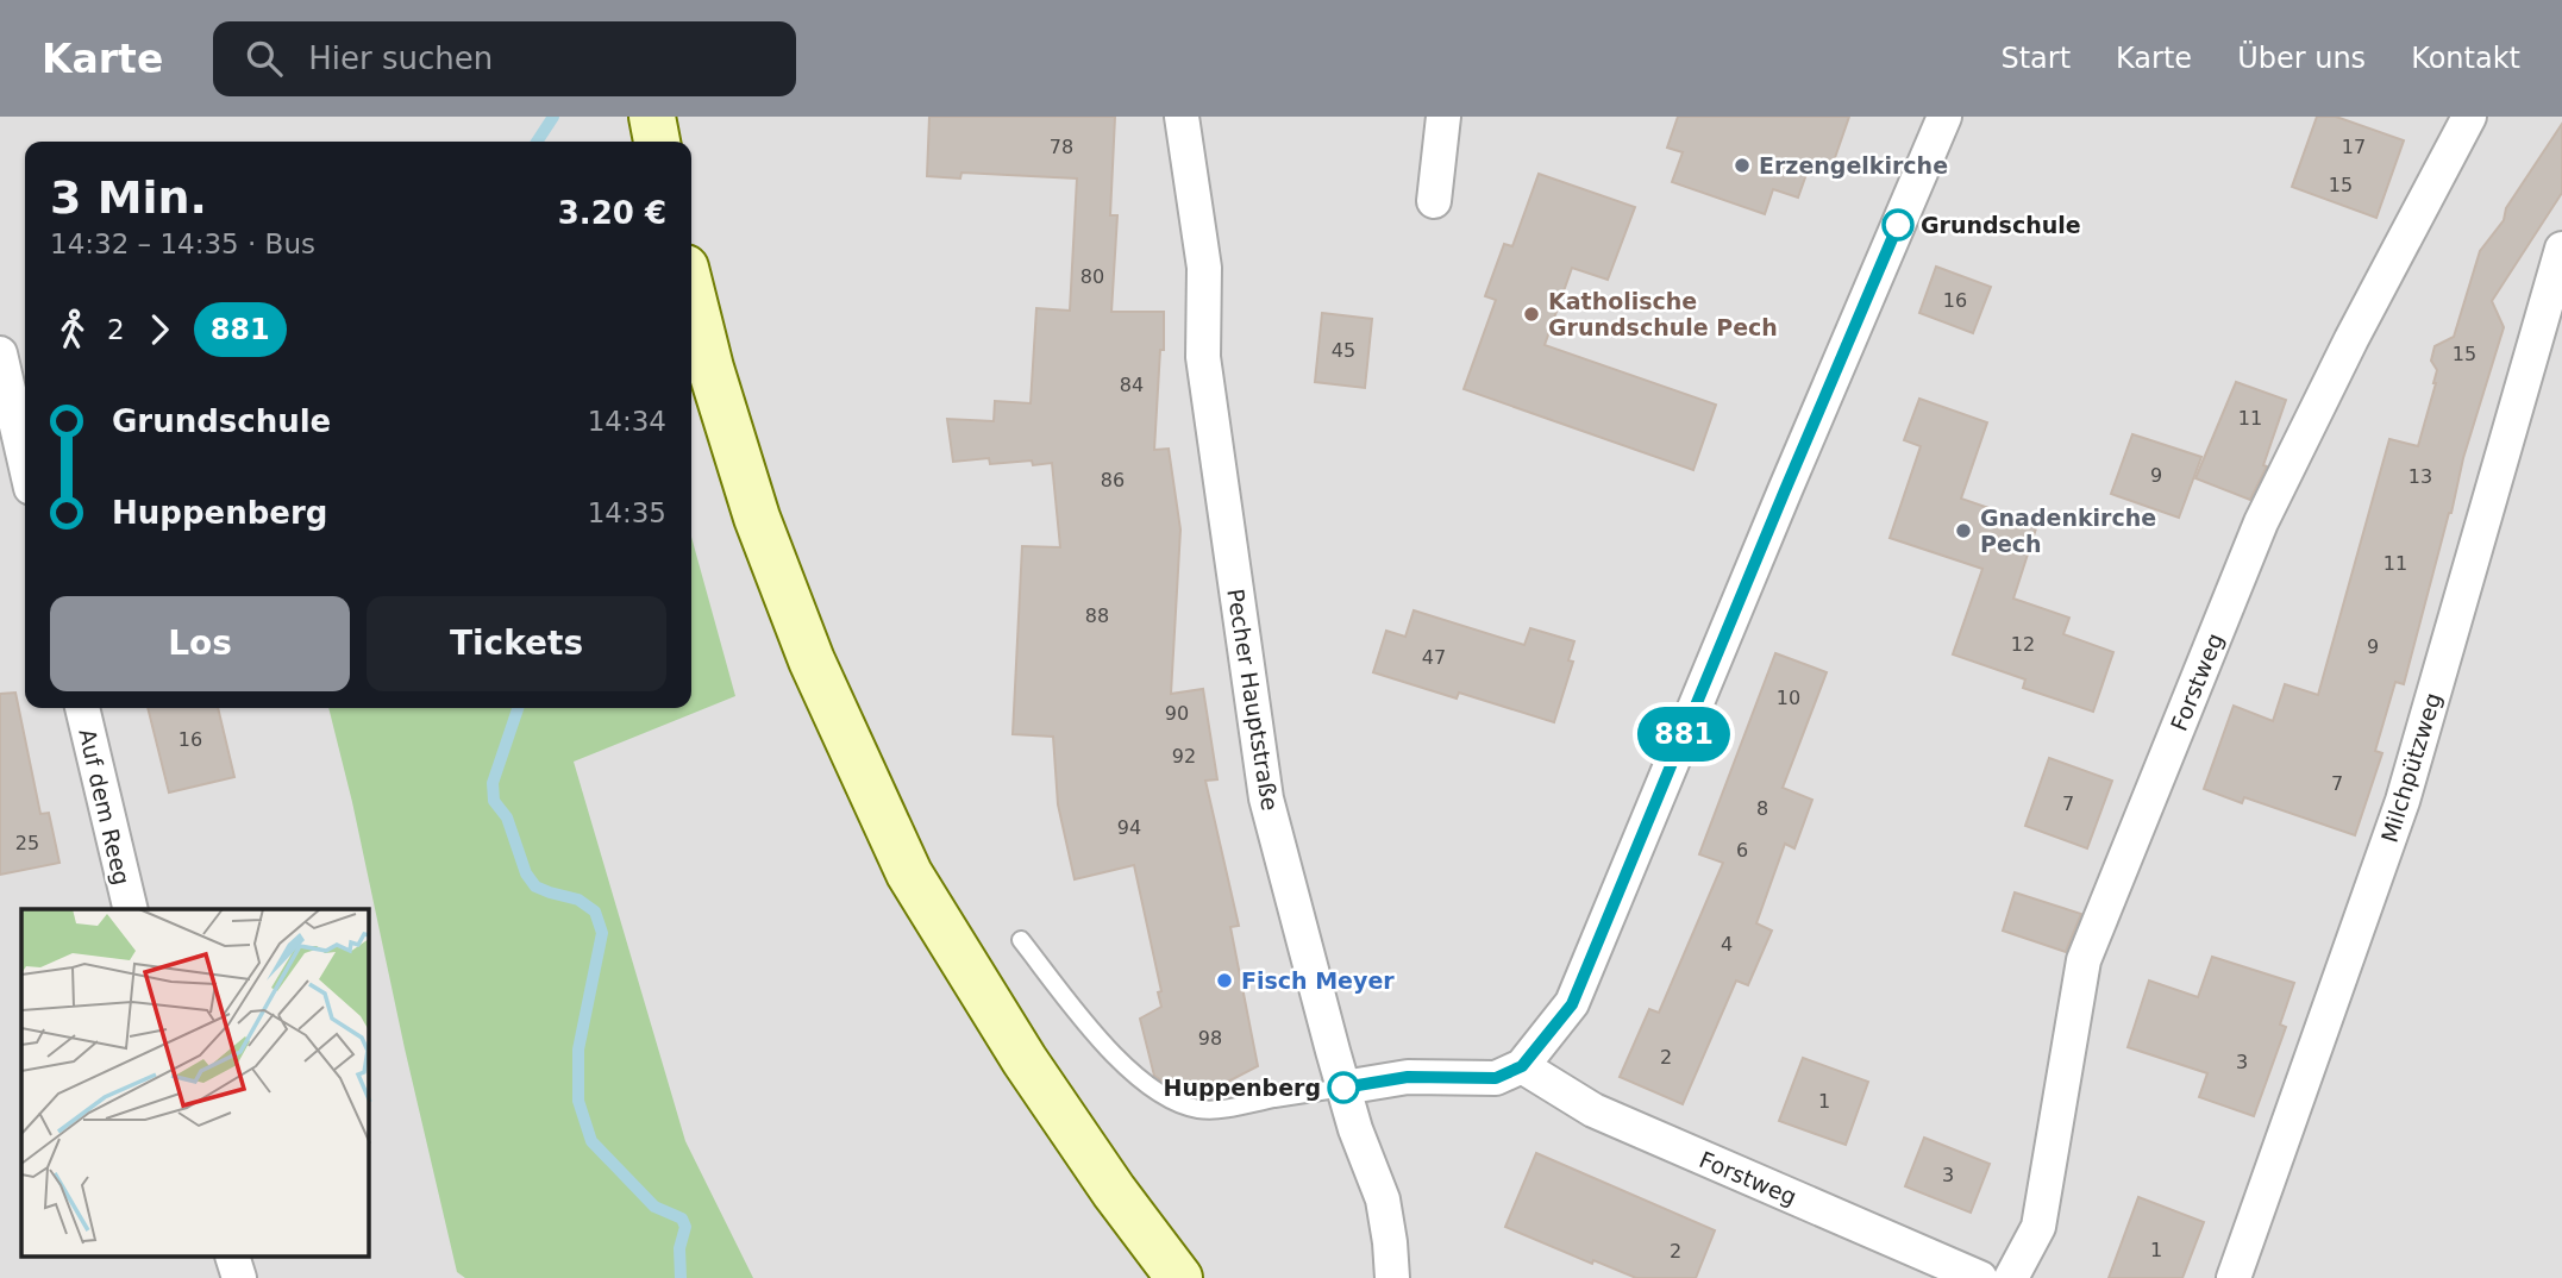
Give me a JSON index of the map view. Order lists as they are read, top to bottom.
{
  "streets": {
    "street": [
      "Forstweg",
      "Pecher Hauptstraße",
      "Milchpützweg",
      "Auf dem Reeg"
    ]
  },
  "places": [
    "Erzengelkirche",
    "Grundschule",
    "Katholische Grundschule Pech",
    "Gnadenkirche Pech",
    "Fisch Meyer",
    "Huppenberg"
  ],
  "lines": ["bus line 881"],
  "house_numbers": [
    "78",
    "17",
    "15",
    "80",
    "16",
    "45",
    "15",
    "84",
    "11",
    "9",
    "13",
    "86",
    "11",
    "88",
    "12",
    "9",
    "47",
    "10",
    "90",
    "16",
    "92",
    "7",
    "7",
    "8",
    "94",
    "25",
    "6",
    "4",
    "98",
    "2",
    "3",
    "1",
    "3",
    "1",
    "2"
  ],
  "page": {
    "header": "Karte",
    "search": "Hier suchen",
    "nav": [
      "Start",
      "Karte",
      "Über uns",
      "Kontakt"
    ],
    "on_map": "881",
    "heading": ["3 Min.", "14:32 – 14:35 · Bus", "3.20 €"],
    "legs": ["2", "881"],
    "list": [
      {
        "name": "Grundschule",
        "value": "14:34"
      },
      {
        "name": "Huppenberg",
        "value": "14:35"
      }
    ],
    "buttons": ["Los", "Tickets"]
  }
}
